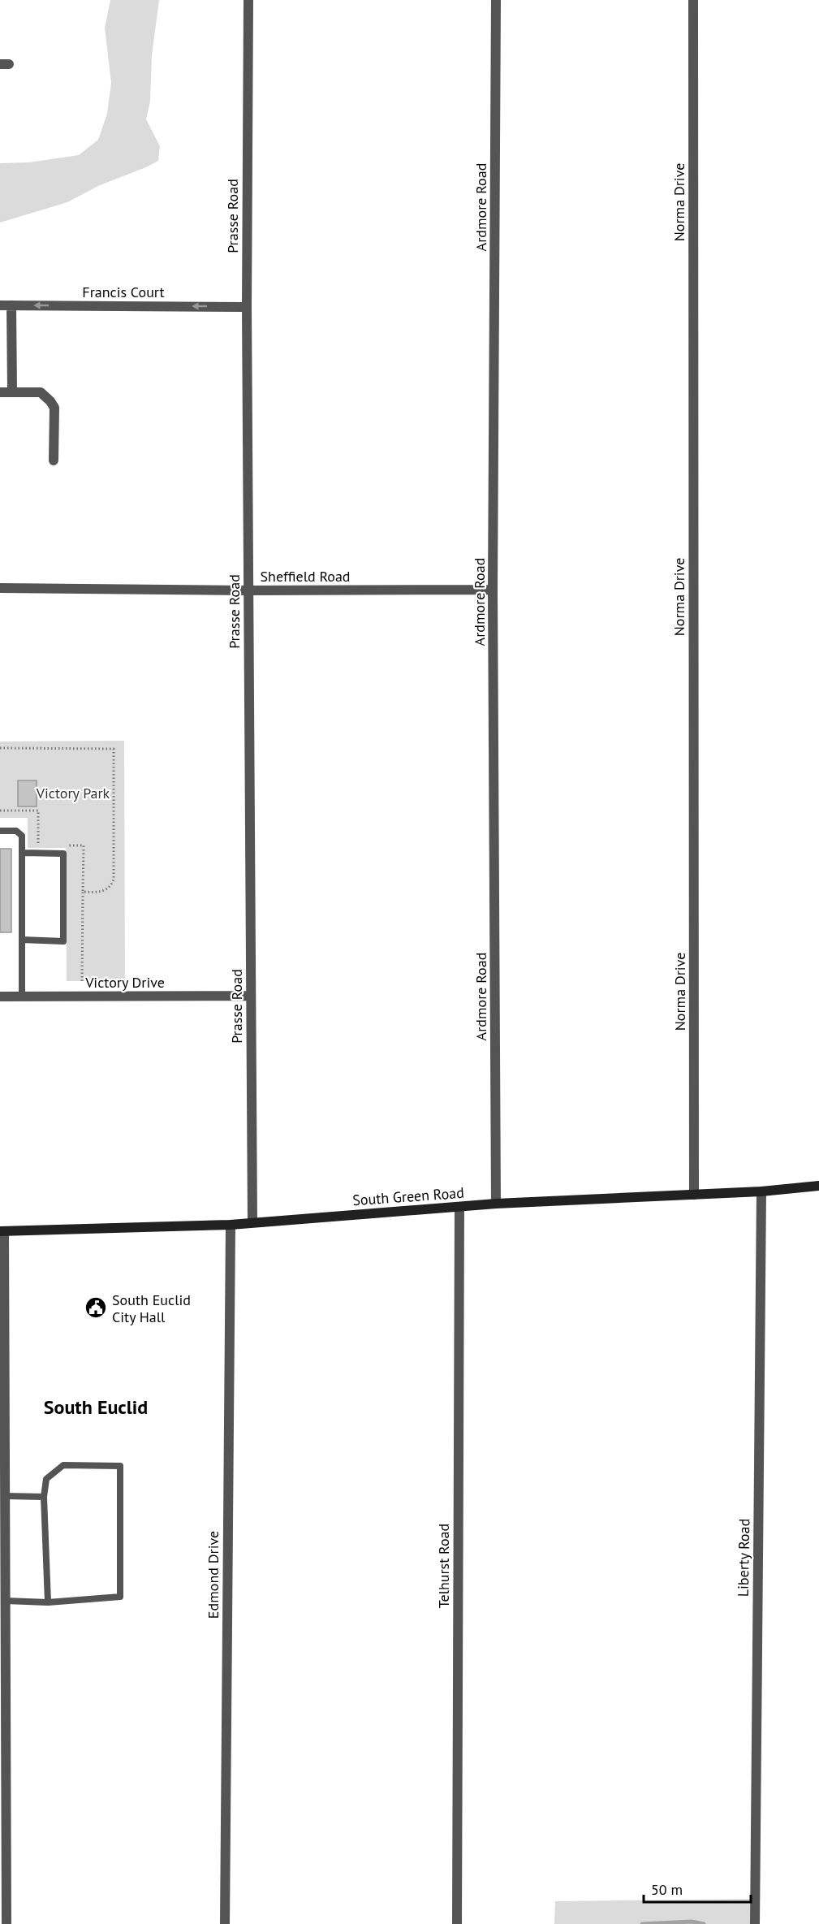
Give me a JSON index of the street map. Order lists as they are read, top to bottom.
{
  "streets": {
    "main road": ["South Green Road"],
    "street": [
      "Norma Drive",
      "Ardmore Road",
      "Prasse Road",
      "Francis Court",
      "Sheffield Road",
      "Victory Drive",
      "Liberty Road",
      "Telhurst Road",
      "Edmond Drive"
    ]
  },
  "crossings": [
    ["Norma Drive", "South Green Road"],
    ["Ardmore Road", "Sheffield Road"],
    ["Ardmore Road", "South Green Road"],
    ["Prasse Road", "Francis Court"],
    ["Prasse Road", "Sheffield Road"],
    ["Prasse Road", "Victory Drive"],
    ["Prasse Road", "South Green Road"],
    ["South Green Road", "Liberty Road"],
    ["South Green Road", "Telhurst Road"],
    ["South Green Road", "Edmond Drive"]
  ],
  "one_way": ["Francis Court"],
  "districts": ["South Euclid"],
  "parks": ["Victory Park"],
  "places": {
    "public building": ["South Euclid City Hall"]
  },
  "scale_bar": "50 m"
}
